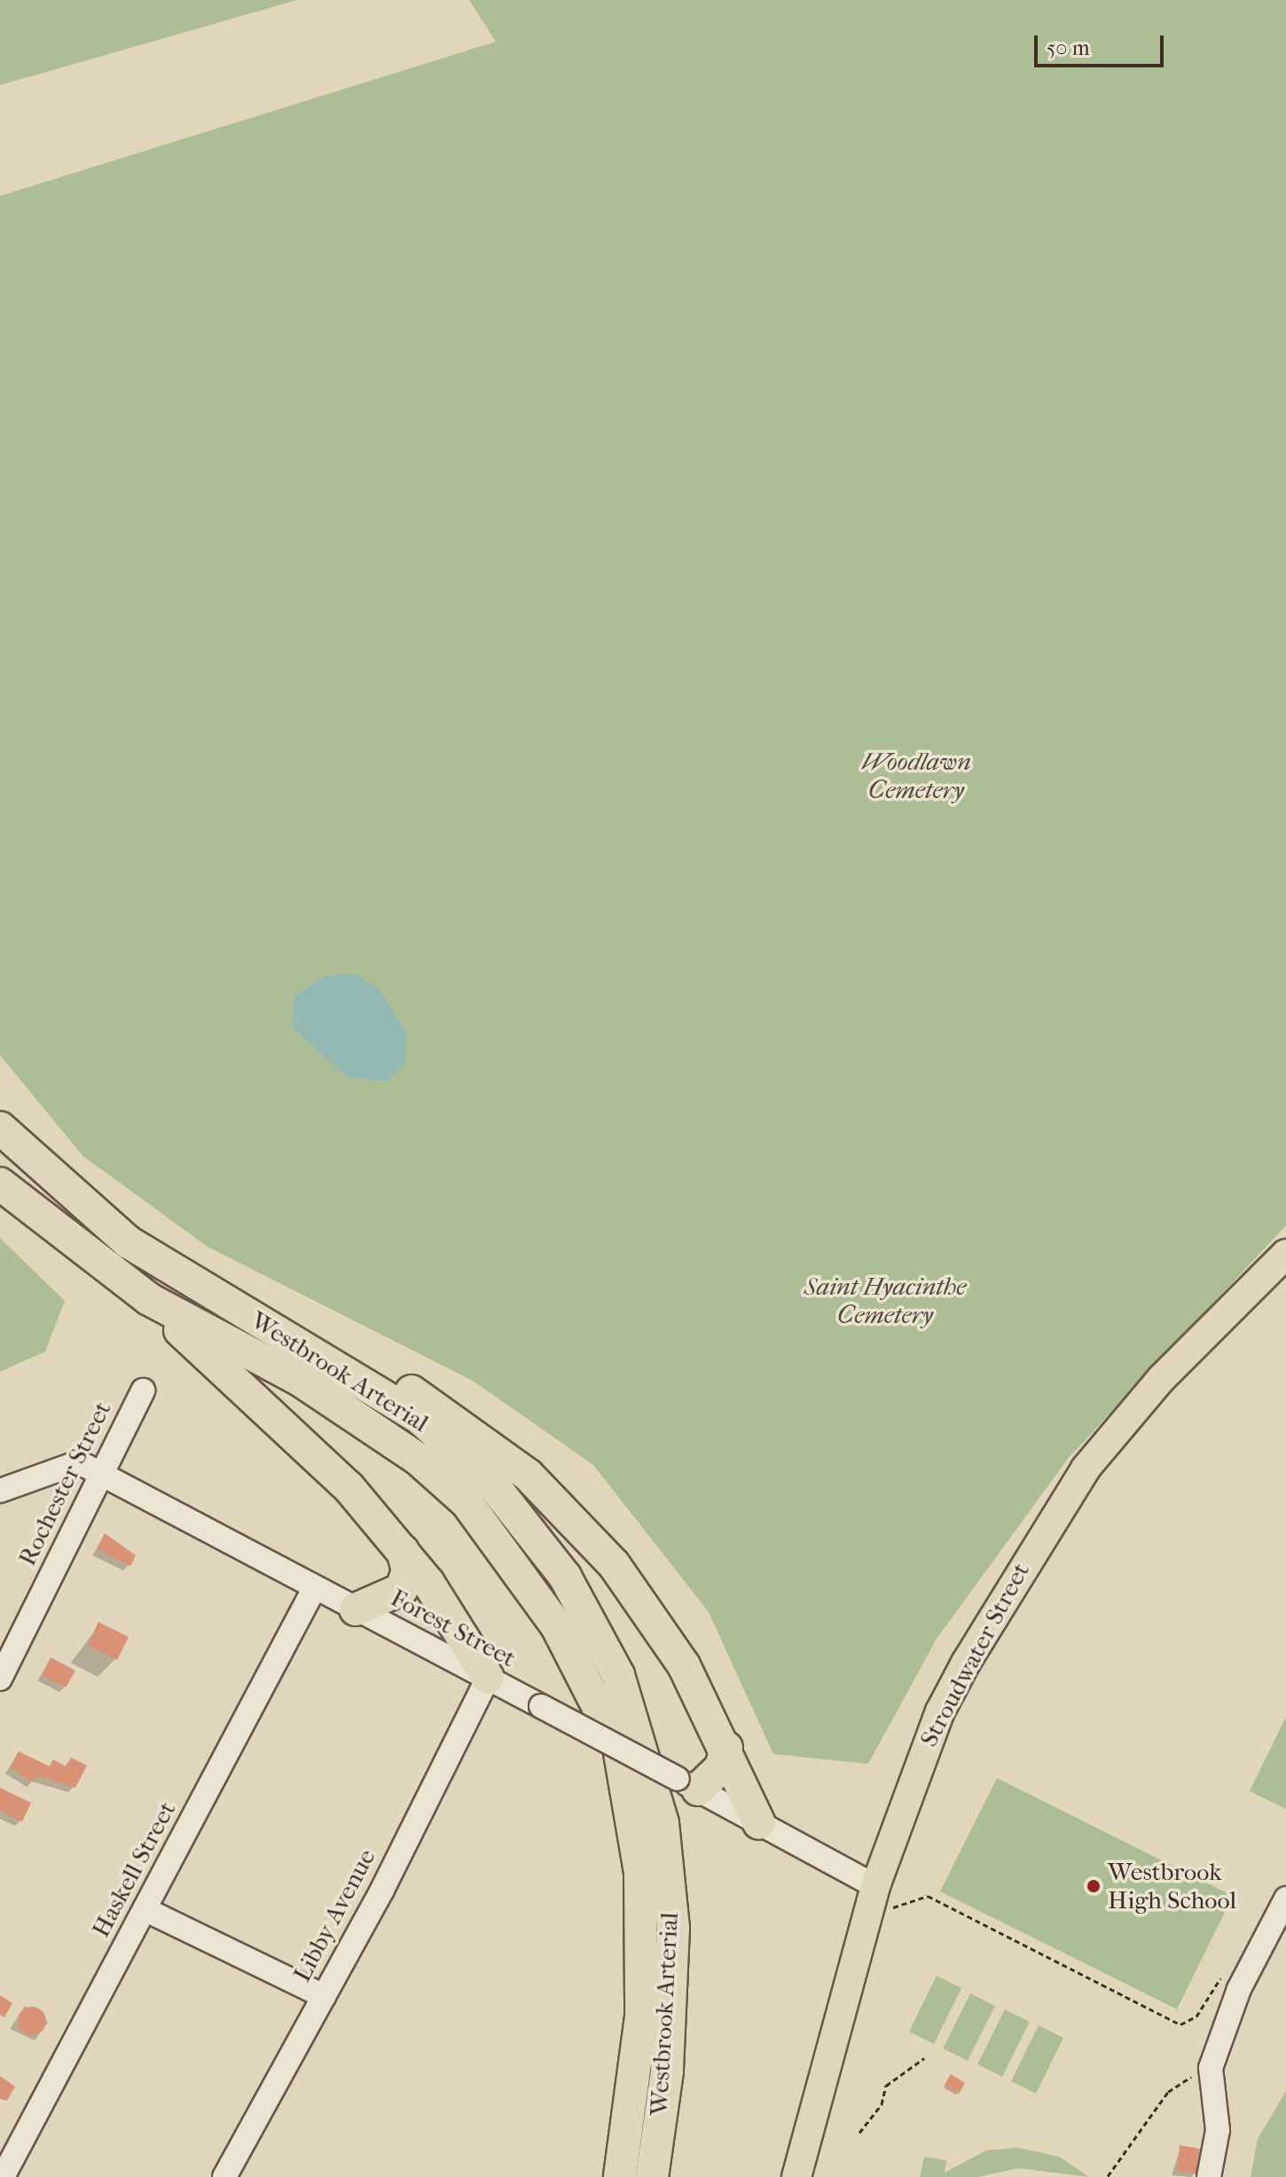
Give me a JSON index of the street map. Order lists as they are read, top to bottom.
{
  "streets": {
    "highway": ["Westbrook Arterial"],
    "main road": ["Stroudwater Street"],
    "street": [
      "Rochester Street",
      "Forest Street",
      "Haskell Street",
      "Libby Avenue"
    ]
  },
  "crossings": [
    ["Rochester Street", "Forest Street"],
    ["Forest Street", "Stroudwater Street"],
    ["Forest Street", "Haskell Street"],
    ["Forest Street", "Libby Avenue"]
  ],
  "parks": ["Woodlawn Cemetery", "Saint Hyacinthe Cemetery"],
  "places": ["Westbrook High School"],
  "scale_bar": "50 m"
}
